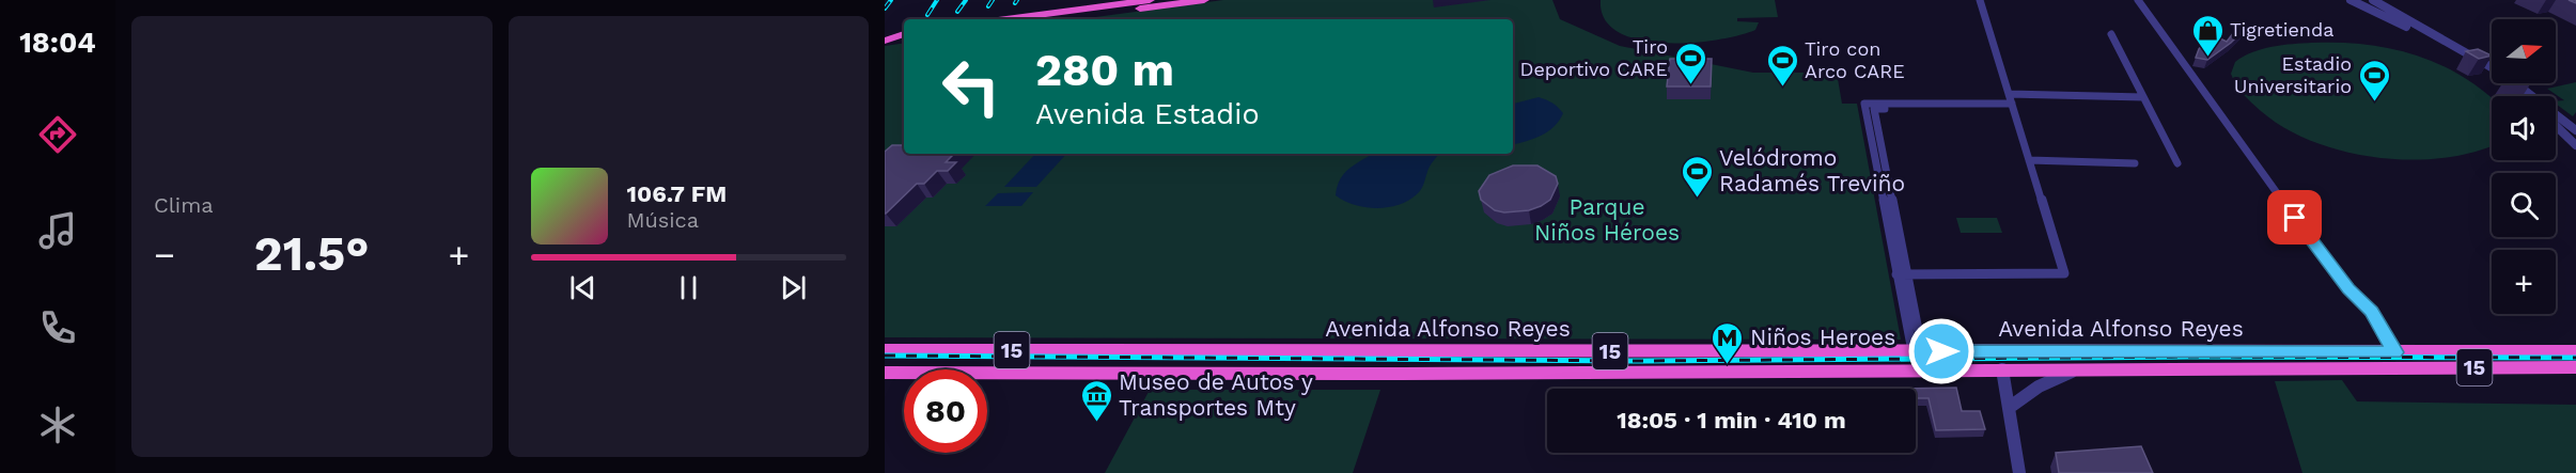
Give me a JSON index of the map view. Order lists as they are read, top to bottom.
{
  "streets": {
    "highway": ["Avenida Alfonso Reyes", "15"]
  },
  "crossings": [
    ["Avenida Alfonso Reyes", "15"]
  ],
  "parks": ["Parque Niños Héroes"],
  "places": {
    "shop": ["Tigretienda"],
    "sports": [
      "Tiro Deportivo CARE",
      "Tiro con Arco CARE",
      "Estadio Universitario",
      "Velódromo Radamés Treviño"
    ],
    "metro station": ["Niños Heroes"],
    "museum": ["Museo de Autos y Transportes Mty"]
  },
  "north": "right",
  "page": {
    "tabs": "18:04",
    "tile": "Clima",
    "map_buttons": "+",
    "turn": ["280 m", "Avenida Estadio"],
    "song": ["106.7 FM", "Música"],
    "heat": ["−", "21.5°", "+"],
    "limit": "80",
    "trip": "18:05 · 1 min · 410 m"
  }
}
